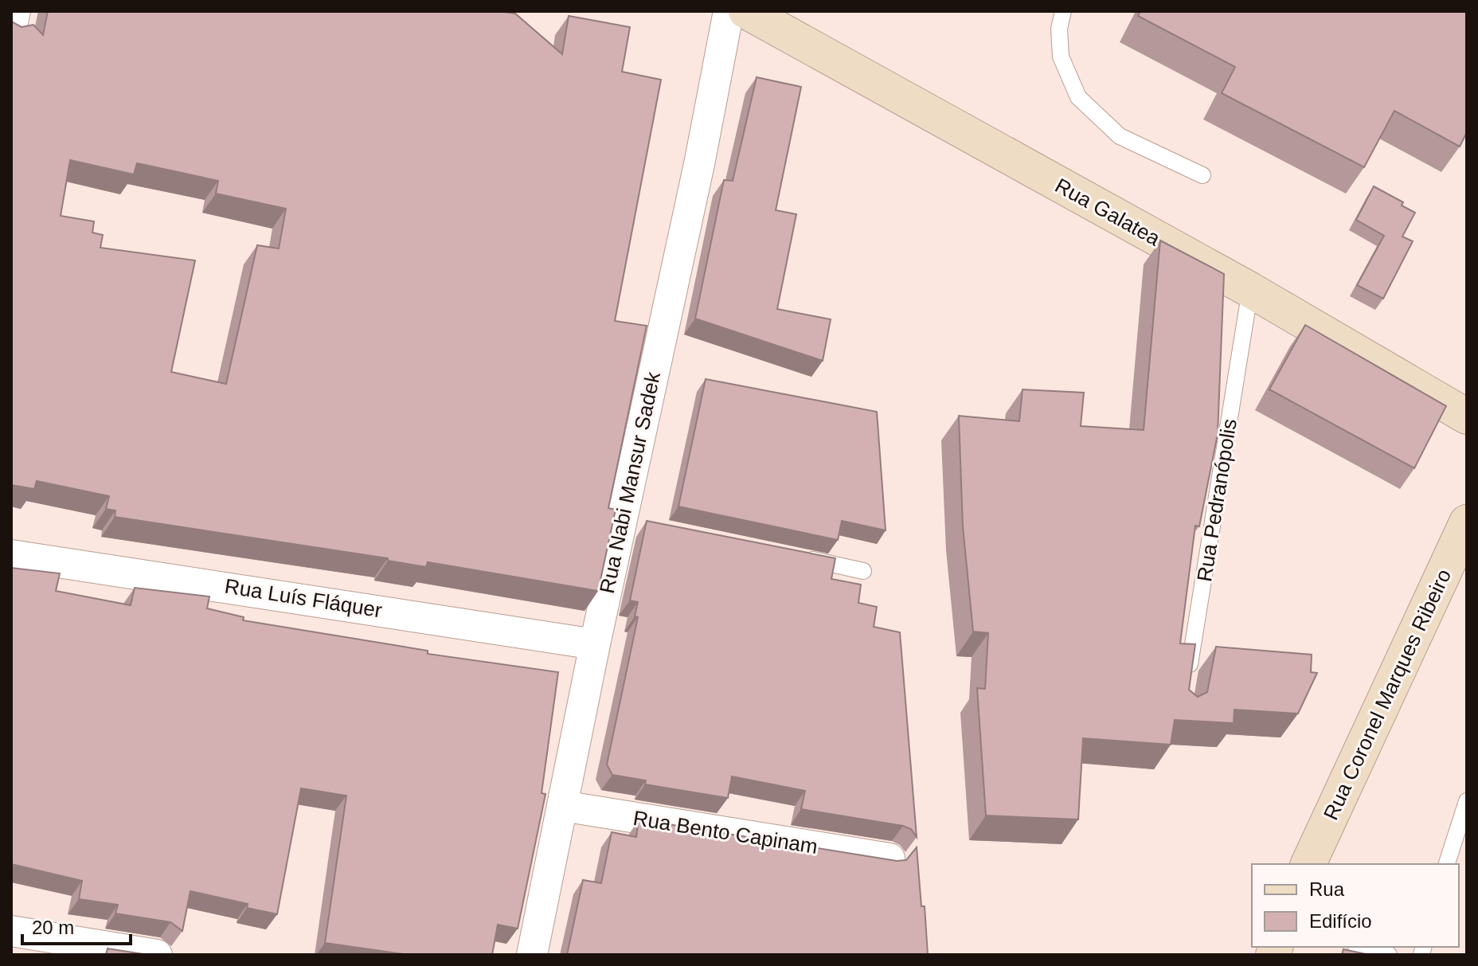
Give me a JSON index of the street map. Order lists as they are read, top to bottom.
{
  "streets": {
    "street": [
      "Rua Galatea",
      "Rua Nabi Mansur Sadek",
      "Rua Luís Fláquer",
      "Rua Coronel Marques Ribeiro",
      "Rua Bento Capinam"
    ],
    "lane": ["Rua Pedranópolis"]
  },
  "crossings": [
    ["Rua Galatea", "Rua Pedranópolis"],
    ["Rua Nabi Mansur Sadek", "Rua Luís Fláquer"],
    ["Rua Nabi Mansur Sadek", "Rua Bento Capinam"]
  ],
  "legend": ["Rua", "Edifício"],
  "scale_bar": "20 m"
}
